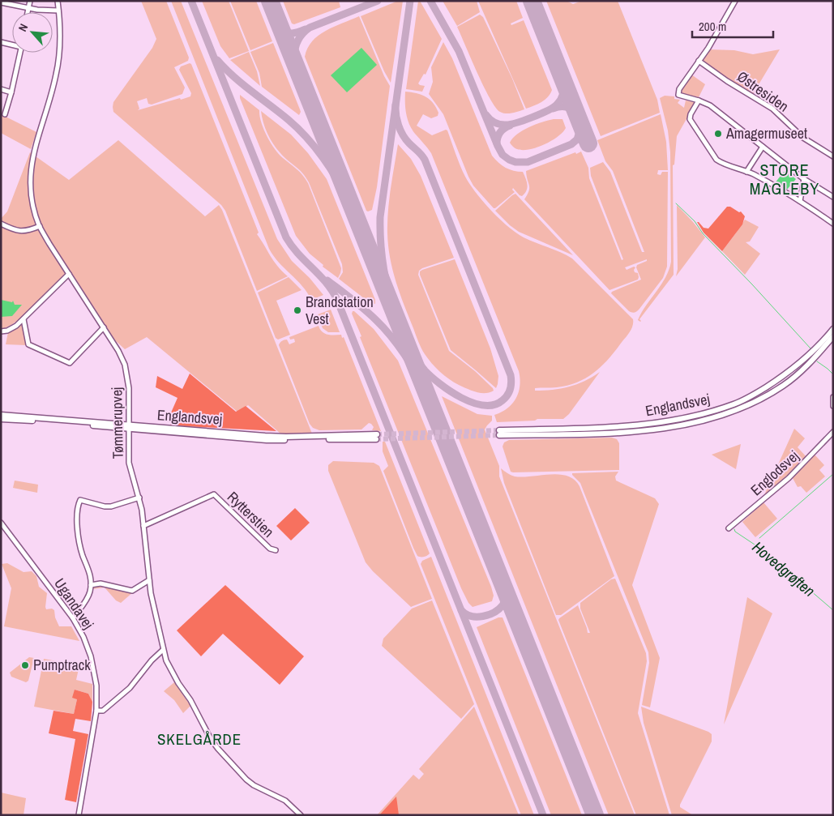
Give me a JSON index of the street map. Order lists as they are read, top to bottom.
{
  "streets": {
    "main road": ["Englandsvej"],
    "street": [
      "Østresiden",
      "Tømmerupvej",
      "Englodsvej",
      "Rytterstien",
      "Ugandavej"
    ]
  },
  "crossings": [
    ["Englandsvej", "Tømmerupvej"],
    ["Tømmerupvej", "Rytterstien"]
  ],
  "districts": ["STORE MAGLEBY", "SKELGÅRDE"],
  "water": ["Hovedgrøften"],
  "places": ["Amagermuseet", "Brandstation Vest", "Pumptrack"],
  "scale_bar": "200 m",
  "north": "top left"
}
